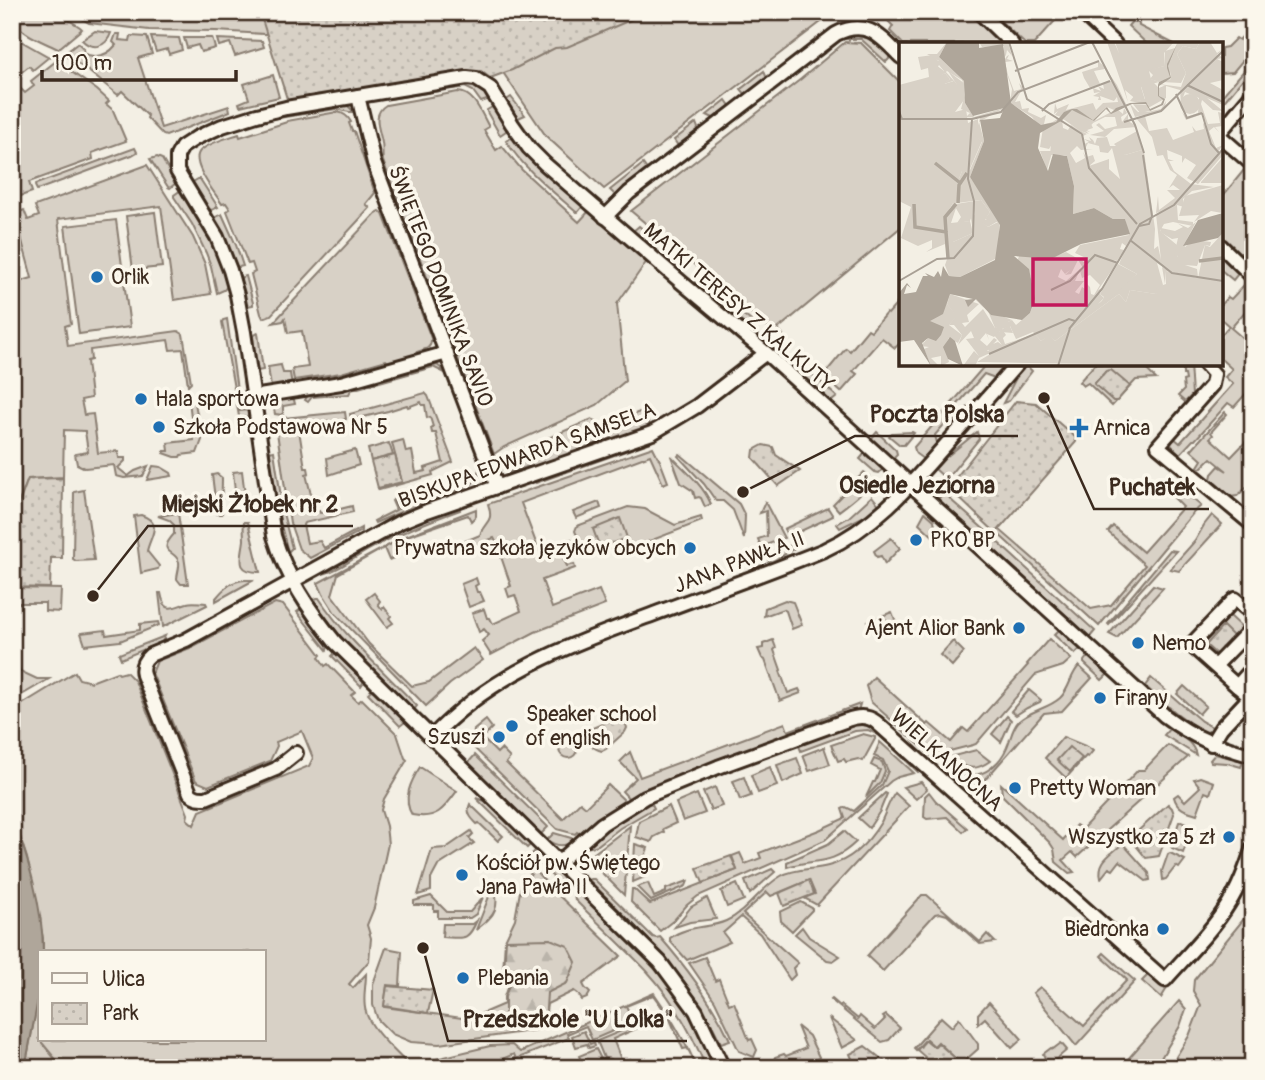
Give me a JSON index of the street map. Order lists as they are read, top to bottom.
{
  "streets": {
    "street": [
      "ŚWIĘTEGO DOMINIKA SAVIO",
      "MATKI TERESY Z KALKUTY",
      "BISKUPA EDWARDA SAMSELA",
      "JANA PAWŁA II",
      "WIELKANOCNA"
    ]
  },
  "crossings": [
    ["ŚWIĘTEGO DOMINIKA SAVIO", "MATKI TERESY Z KALKUTY"],
    ["ŚWIĘTEGO DOMINIKA SAVIO", "BISKUPA EDWARDA SAMSELA"],
    ["MATKI TERESY Z KALKUTY", "BISKUPA EDWARDA SAMSELA"],
    ["MATKI TERESY Z KALKUTY", "JANA PAWŁA II"]
  ],
  "districts": ["Osiedle Jeziorna"],
  "places": {
    "other": [
      "Orlik",
      "Puchatek",
      "Hala sportowa",
      "Szkoła Podstawowa Nr 5",
      "Poczta Polska",
      "PKO BP",
      "Prywatna szkoła języków obcych",
      "Miejski Żłobek nr 2",
      "Ajent Alior Bank",
      "Nemo",
      "Firany",
      "Speaker school of english",
      "Szuszi",
      "Pretty Woman",
      "Wszystko za 5 zł",
      "Kościół pw. Świętego Jana Pawła II",
      "Biedronka",
      "Przedszkole \"U Lolka\"",
      "Plebania"
    ],
    "health": ["Arnica"]
  },
  "legend": ["Ulica", "Park"],
  "scale_bar": "100 m"
}
